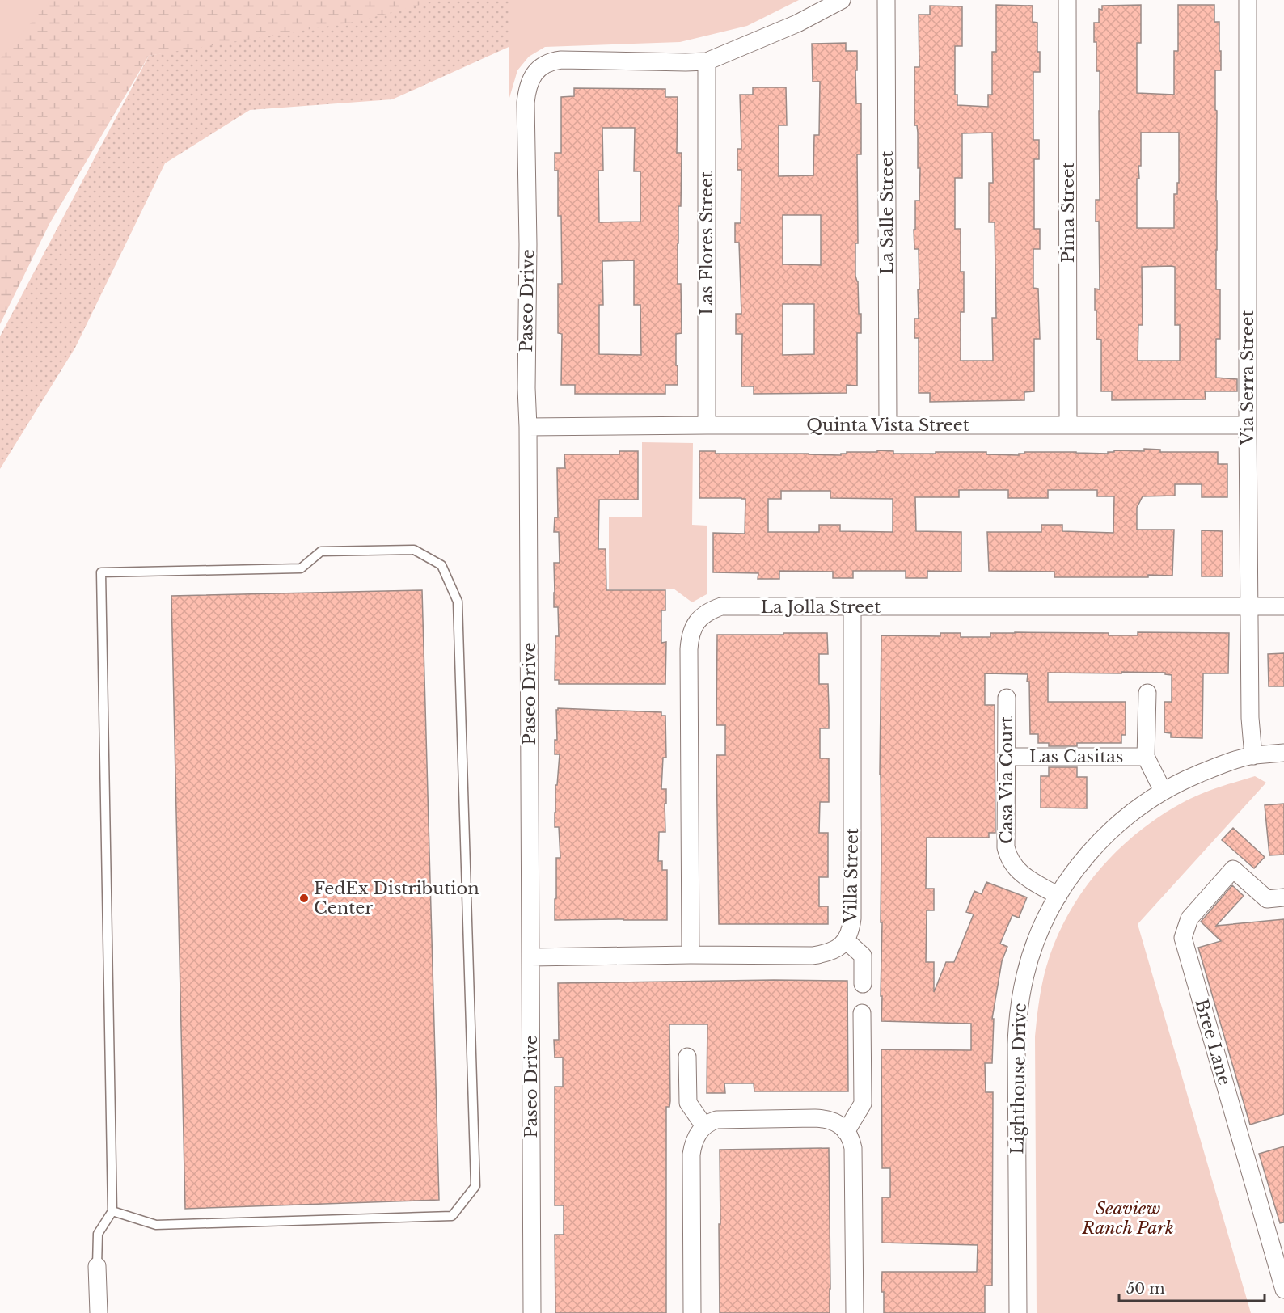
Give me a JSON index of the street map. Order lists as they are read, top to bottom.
{
  "streets": {
    "street": [
      "La Salle Street",
      "Pima Street",
      "Las Flores Street",
      "Paseo Drive",
      "Via Serra Street",
      "Quinta Vista Street",
      "La Jolla Street",
      "Las Casitas",
      "Casa Via Court",
      "Villa Street",
      "Bree Lane",
      "Lighthouse Drive"
    ]
  },
  "crossings": [
    ["La Salle Street", "Quinta Vista Street"],
    ["Pima Street", "Quinta Vista Street"],
    ["Las Flores Street", "Paseo Drive"],
    ["Las Flores Street", "Quinta Vista Street"],
    ["Paseo Drive", "Quinta Vista Street"],
    ["Paseo Drive", "Villa Street"],
    ["Via Serra Street", "Quinta Vista Street"],
    ["Via Serra Street", "La Jolla Street"],
    ["Via Serra Street", "Lighthouse Drive"],
    ["La Jolla Street", "Villa Street"],
    ["Las Casitas", "Casa Via Court"],
    ["Casa Via Court", "Lighthouse Drive"]
  ],
  "parks": ["Seaview Ranch Park"],
  "places": ["FedEx Distribution Center"],
  "scale_bar": "50 m"
}
